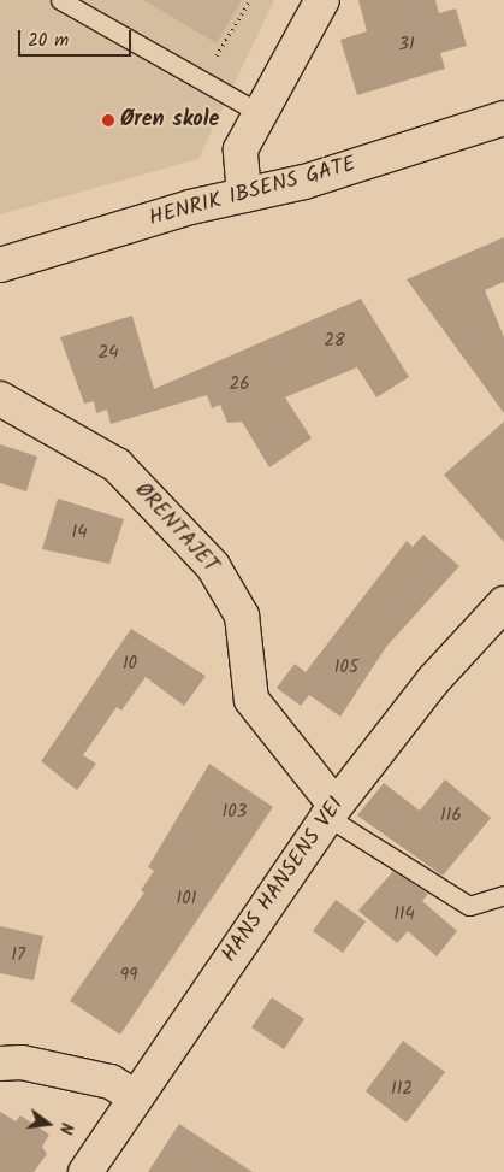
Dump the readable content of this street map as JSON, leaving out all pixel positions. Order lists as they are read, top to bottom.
{
  "streets": {
    "street": ["HENRIK IBSENS GATE", "ØRENTAJET", "HANS HANSENS VEI"]
  },
  "crossings": [
    ["ØRENTAJET", "HANS HANSENS VEI"]
  ],
  "places": ["Øren skole"],
  "house_numbers": [
    "31",
    "28",
    "24",
    "26",
    "14",
    "10",
    "105",
    "103",
    "116",
    "101",
    "114",
    "17",
    "99",
    "112"
  ],
  "scale_bar": "20 m",
  "north": "right"
}
